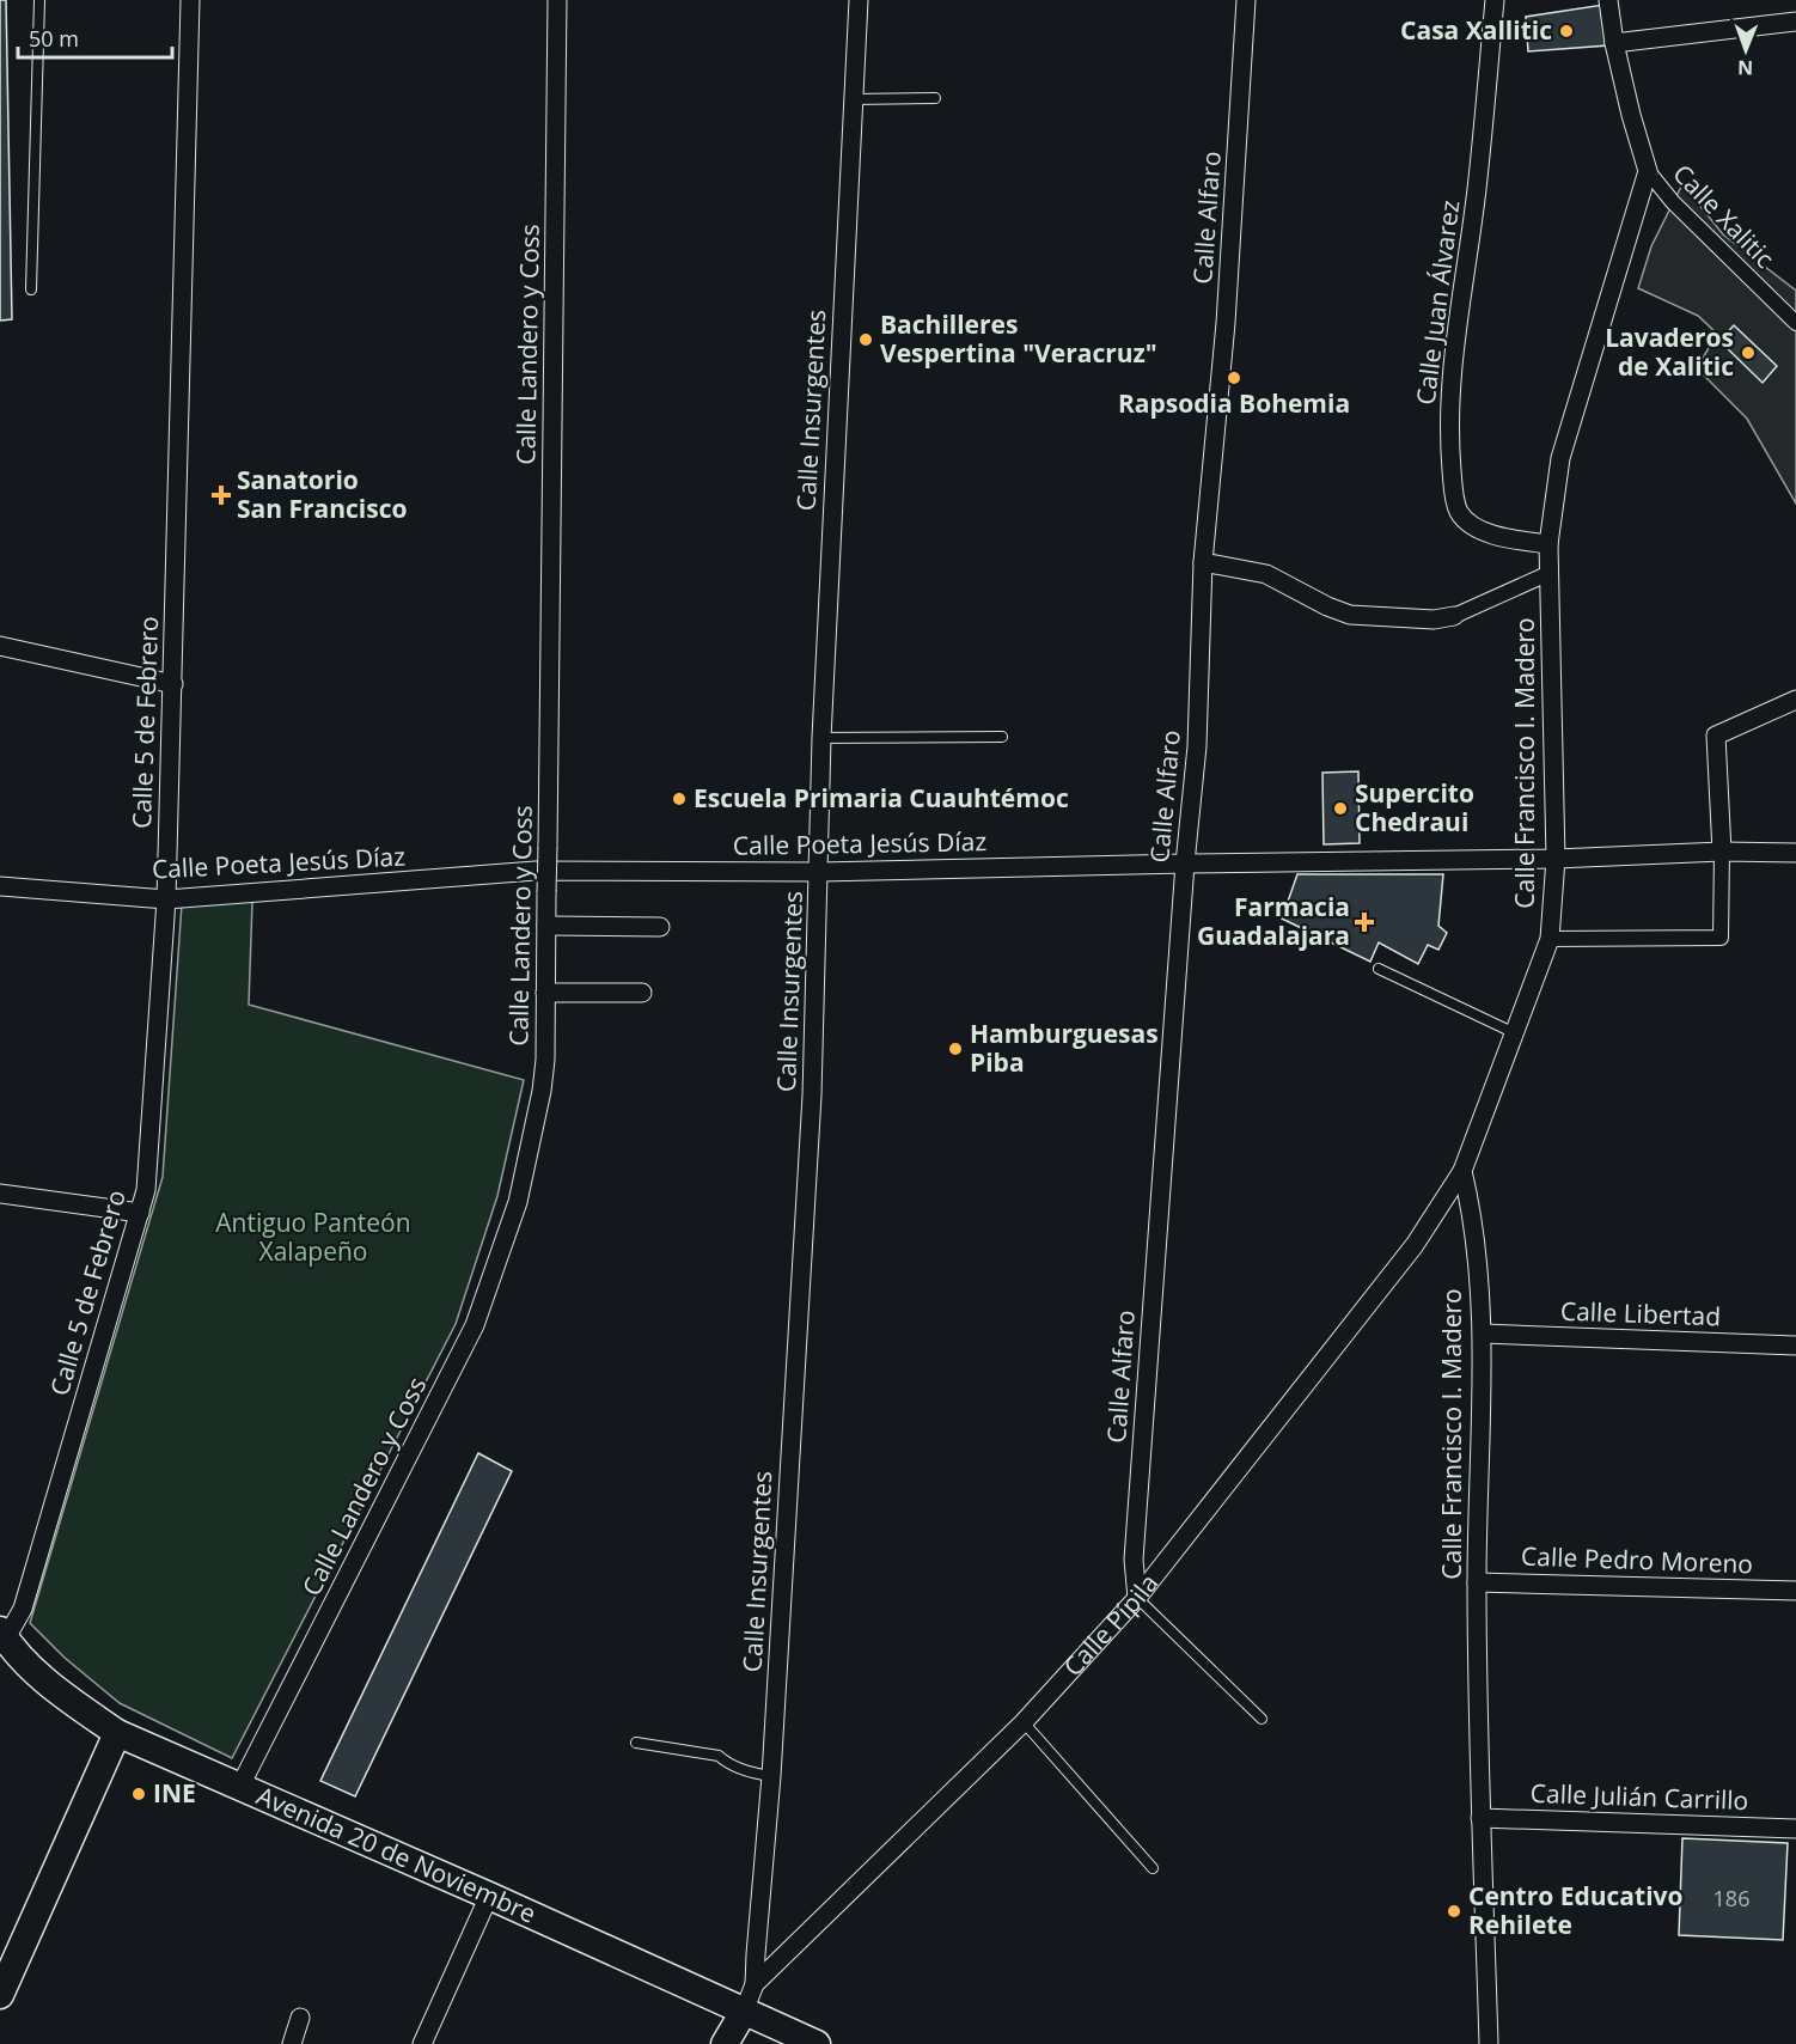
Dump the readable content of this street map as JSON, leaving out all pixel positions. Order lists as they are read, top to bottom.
{
  "streets": {
    "main road": ["Calle Pípila", "Avenida 20 de Noviembre"],
    "street": [
      "Calle Xalitic",
      "Calle Alfaro",
      "Calle Juan Álvarez",
      "Calle Landero y Coss",
      "Calle Insurgentes",
      "Calle 5 de Febrero",
      "Calle Francisco I. Madero",
      "Calle Poeta Jesús Díaz",
      "Calle Libertad",
      "Calle Pedro Moreno",
      "Calle Julián Carrillo"
    ]
  },
  "crossings": [
    ["Calle Xalitic", "Calle Francisco I. Madero"],
    ["Calle Alfaro", "Calle Poeta Jesús Díaz"],
    ["Calle Alfaro", "Calle Pípila"],
    ["Calle Juan Álvarez", "Calle Francisco I. Madero"],
    ["Calle Landero y Coss", "Avenida 20 de Noviembre"],
    ["Calle Insurgentes", "Calle Poeta Jesús Díaz"],
    ["Calle Insurgentes", "Calle Pípila"],
    ["Calle 5 de Febrero", "Calle Poeta Jesús Díaz"],
    ["Calle 5 de Febrero", "Avenida 20 de Noviembre"],
    ["Calle Francisco I. Madero", "Calle Poeta Jesús Díaz"],
    ["Calle Francisco I. Madero", "Calle Libertad"],
    ["Calle Francisco I. Madero", "Calle Pedro Moreno"],
    ["Calle Francisco I. Madero", "Calle Pípila"],
    ["Calle Francisco I. Madero", "Calle Julián Carrillo"],
    ["Calle Pípila", "Avenida 20 de Noviembre"]
  ],
  "parks": ["Antiguo Panteón Xalapeño"],
  "places": {
    "other": [
      "Casa Xallitic",
      "Bachilleres Vespertina \"Veracruz\"",
      "Lavaderos de Xalitic",
      "Rapsodia Bohemia",
      "Escuela Primaria Cuauhtémoc",
      "Supercito Chedraui",
      "Hamburguesas Piba",
      "INE",
      "Centro Educativo Rehilete"
    ],
    "health": ["Sanatorio San Francisco", "Farmacia Guadalajara"]
  },
  "house_numbers": ["186"],
  "scale_bar": "50 m",
  "north": "bottom"
}
